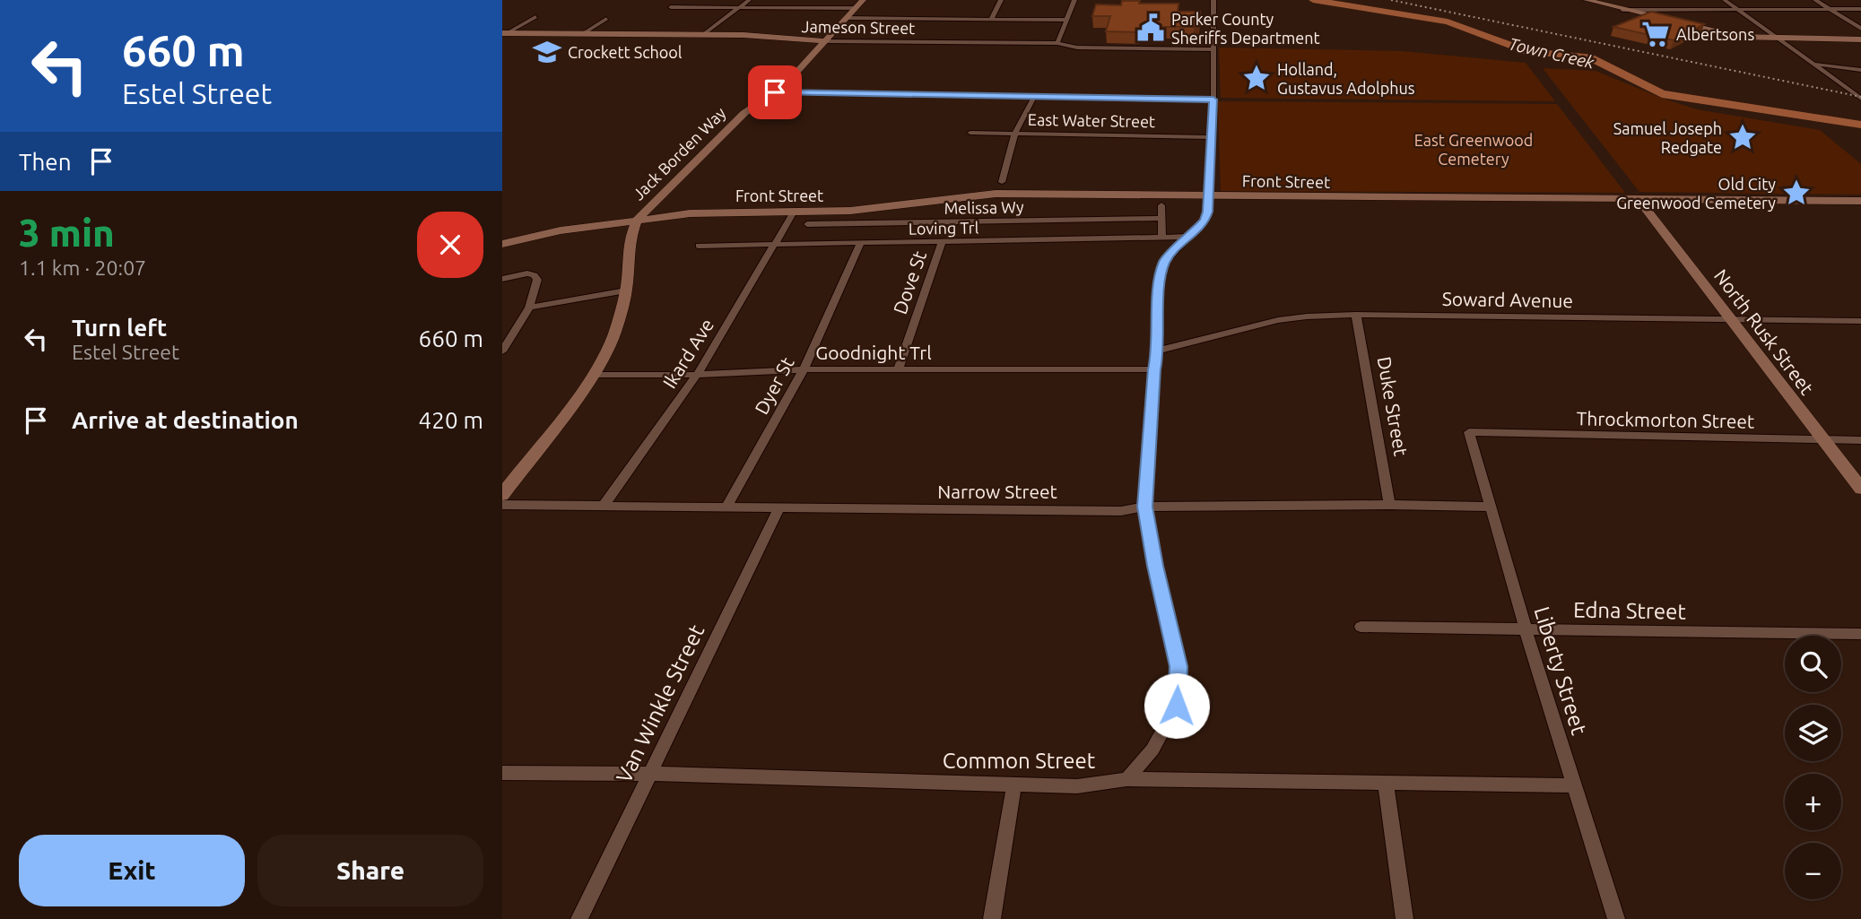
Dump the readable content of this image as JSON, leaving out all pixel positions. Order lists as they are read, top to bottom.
{
  "streets": {
    "street": [
      "Jameson Street",
      "East Water Street",
      "Jack Borden Way",
      "Front Street",
      "Melissa Wy",
      "Loving Trl",
      "Dove St",
      "Soward Avenue",
      "North Rusk Street",
      "Goodnight Trl",
      "Ikard Ave",
      "Dyer St",
      "Duke Street",
      "Throckmorton Street",
      "Narrow Street",
      "Edna Street",
      "Liberty Street",
      "Van Winkle Street",
      "Common Street"
    ]
  },
  "crossings": [
    ["Jameson Street", "Jack Borden Way"],
    ["Jack Borden Way", "Front Street"],
    ["Jack Borden Way", "Goodnight Trl"],
    ["Front Street", "North Rusk Street"],
    ["Front Street", "Ikard Ave"],
    ["Loving Trl", "Dove St"],
    ["Loving Trl", "Ikard Ave"],
    ["Loving Trl", "Dyer St"],
    ["Dove St", "Goodnight Trl"],
    ["Soward Avenue", "North Rusk Street"],
    ["Soward Avenue", "Duke Street"],
    ["North Rusk Street", "Throckmorton Street"],
    ["Goodnight Trl", "Ikard Ave"],
    ["Goodnight Trl", "Dyer St"],
    ["Ikard Ave", "Narrow Street"],
    ["Dyer St", "Narrow Street"],
    ["Duke Street", "Narrow Street"],
    ["Throckmorton Street", "Liberty Street"],
    ["Narrow Street", "Liberty Street"],
    ["Narrow Street", "Van Winkle Street"],
    ["Edna Street", "Liberty Street"],
    ["Liberty Street", "Common Street"],
    ["Van Winkle Street", "Common Street"]
  ],
  "water": ["Town Creek"],
  "parks": ["East Greenwood Cemetery"],
  "places": {
    "public building": ["Parker County Sheriffs Department"],
    "supermarket": ["Albertsons"],
    "school or university": ["Crockett School"],
    "place": ["Holland, Gustavus Adolphus", "Samuel Joseph Redgate", "Old City Greenwood Cemetery"]
  },
  "page": {
    "turn": ["660 m", "Estel Street"],
    "then": "Then",
    "heading": ["3 min", "1.1 km · 20:07"],
    "list": [
      {
        "name": "Turn left",
        "note": "Estel Street",
        "value": "660 m"
      },
      {
        "name": "Arrive at destination",
        "value": "420 m"
      }
    ],
    "map_buttons": ["+", "−"],
    "buttons": ["Exit", "Share"]
  }
}
